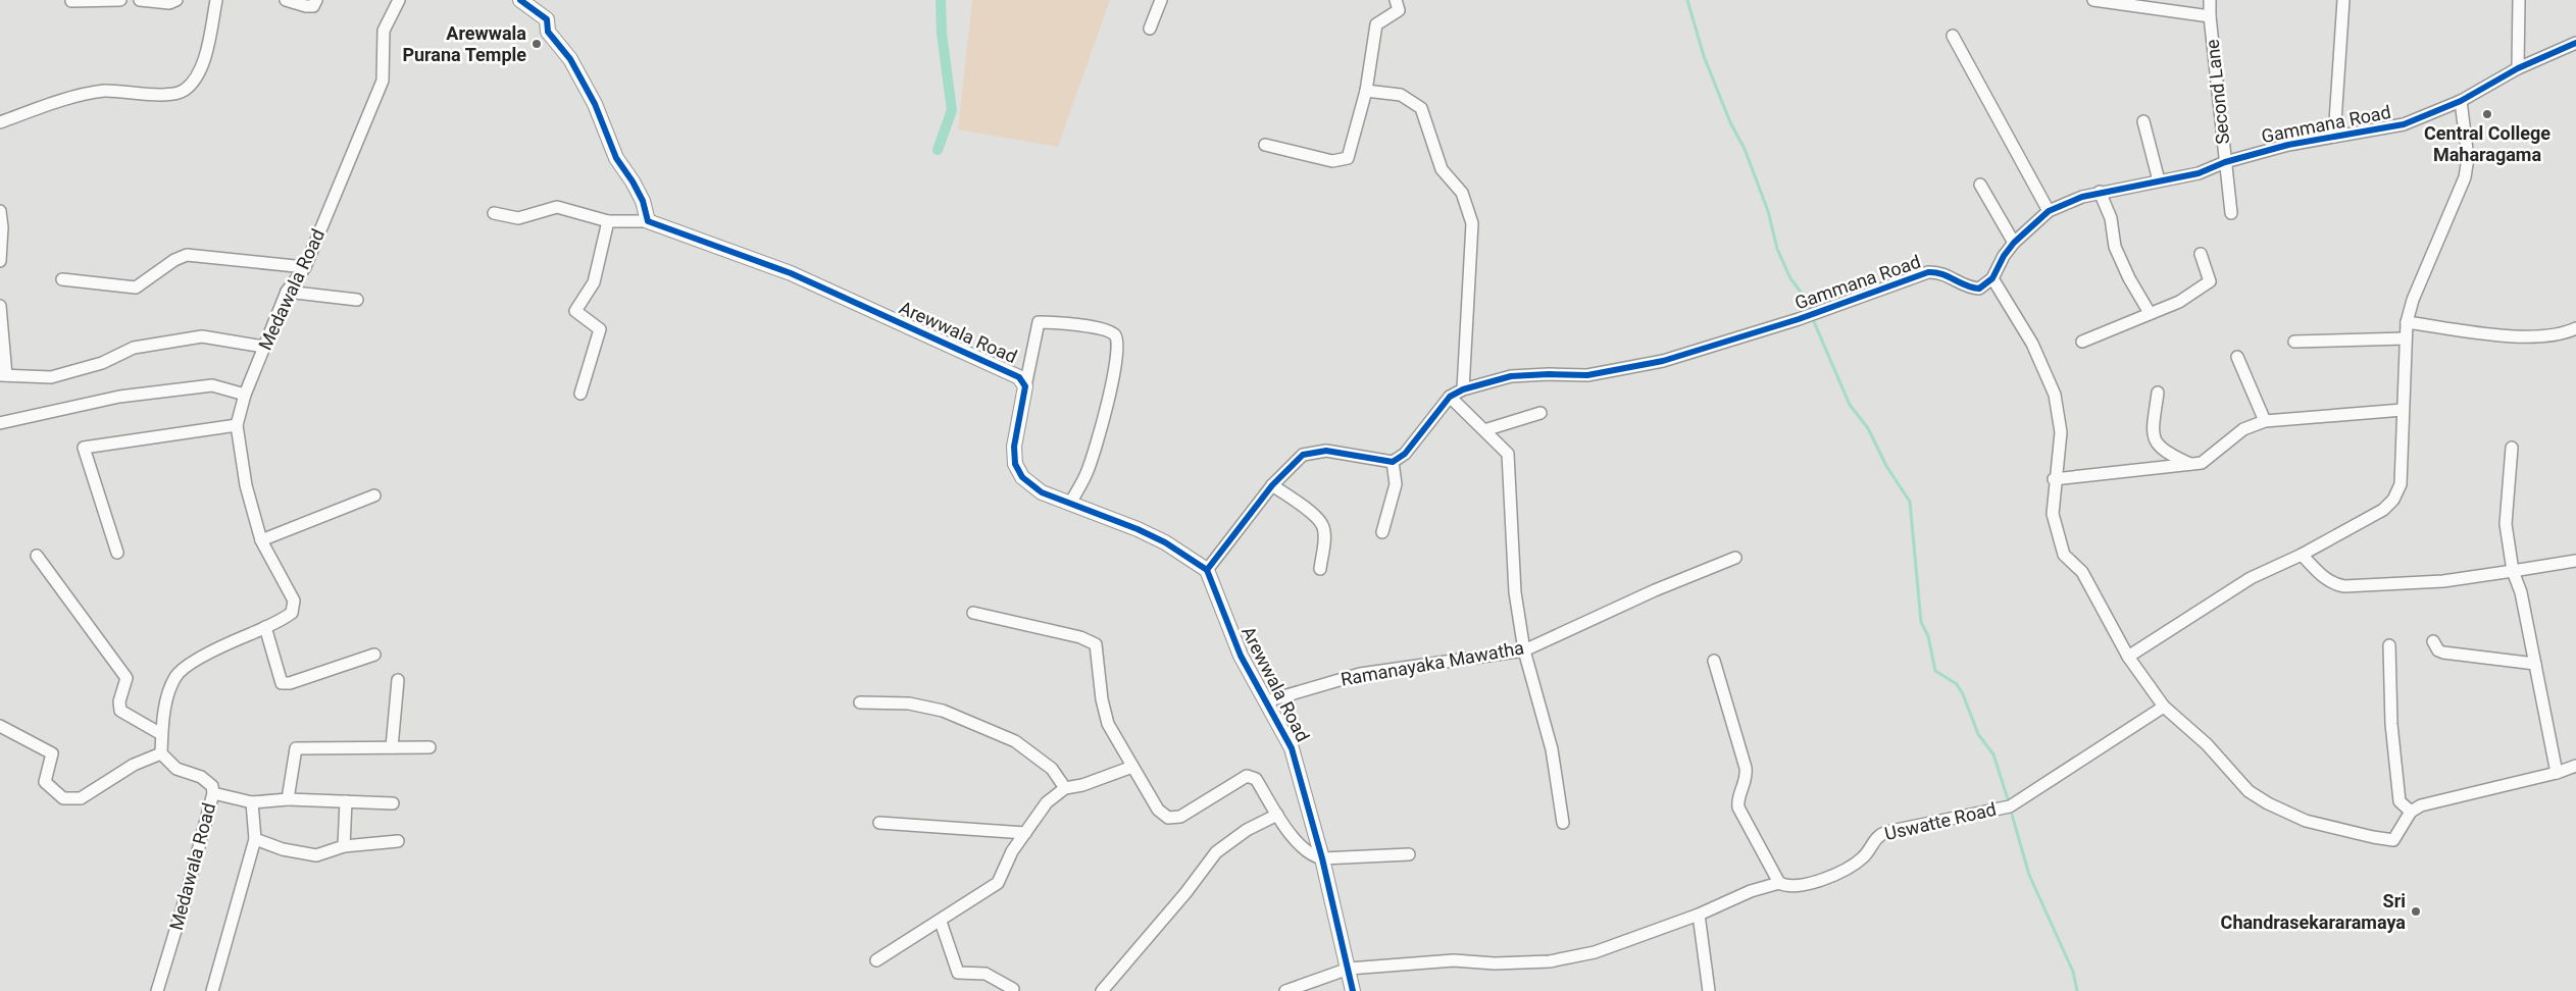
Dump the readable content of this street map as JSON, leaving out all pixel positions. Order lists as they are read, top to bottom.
{
  "streets": {
    "street": [
      "Second Lane",
      "Gammana Road",
      "Medawala Road",
      "Arewwala Road",
      "Ramanayaka Mawatha",
      "Uswatte Road"
    ]
  },
  "crossings": [
    ["Second Lane", "Gammana Road"],
    ["Arewwala Road", "Ramanayaka Mawatha"],
    ["Arewwala Road", "Uswatte Road"]
  ],
  "places": ["Arewwala Purana Temple", "Central College Maharagama", "Sri Chandrasekararamaya"]
}
